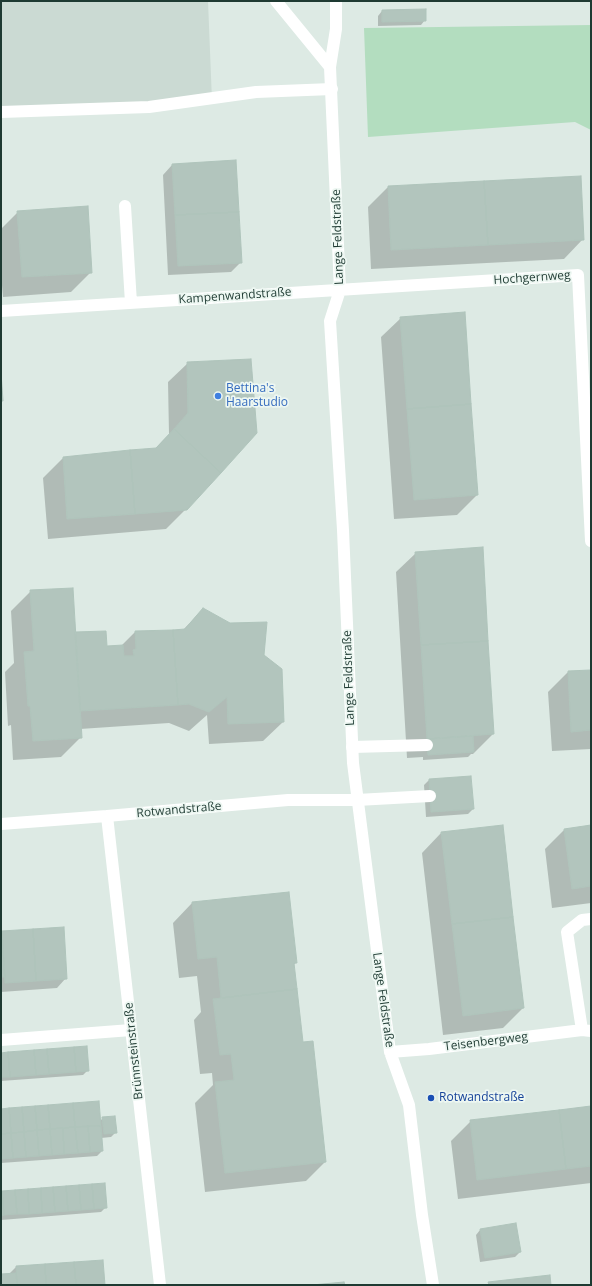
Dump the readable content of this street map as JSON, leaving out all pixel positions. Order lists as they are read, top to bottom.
{
  "streets": {
    "street": [
      "Lange Feldstraße",
      "Hochgernweg",
      "Kampenwandstraße",
      "Rotwandstraße",
      "Teisenbergweg",
      "Brünnsteinstraße"
    ]
  },
  "crossings": [
    ["Lange Feldstraße", "Hochgernweg"],
    ["Lange Feldstraße", "Kampenwandstraße"],
    ["Lange Feldstraße", "Rotwandstraße"],
    ["Lange Feldstraße", "Teisenbergweg"],
    ["Hochgernweg", "Kampenwandstraße"],
    ["Rotwandstraße", "Brünnsteinstraße"]
  ],
  "places": ["Bettina's Haarstudio", "Rotwandstraße"]
}
